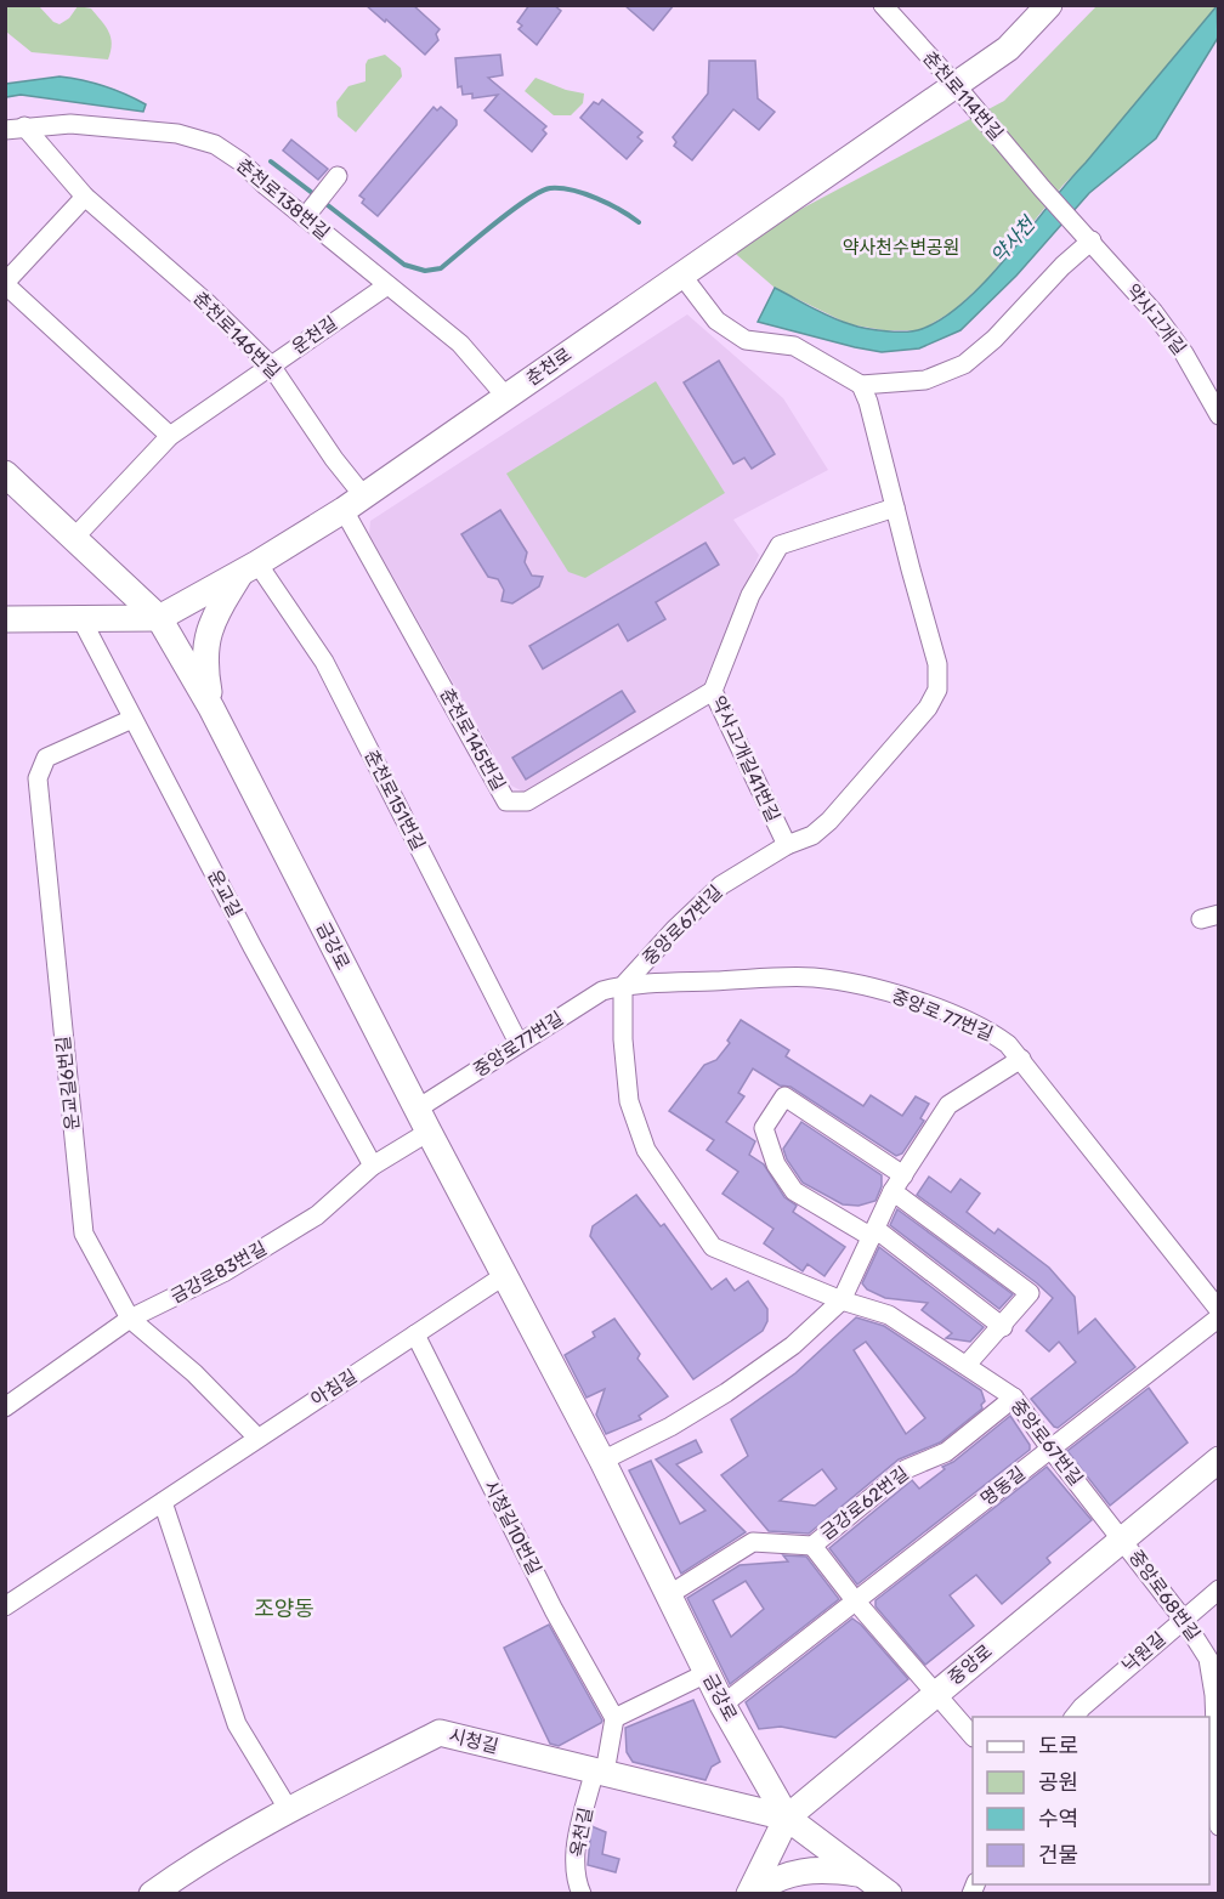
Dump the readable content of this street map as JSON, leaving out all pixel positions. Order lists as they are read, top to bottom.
{
  "streets": {
    "street": [
      "춘천로114번길",
      "춘천로138번길",
      "약사고개길",
      "춘천로146번길",
      "운천길",
      "춘천로",
      "춘천로145번길",
      "약사고개길41번길",
      "춘천로151번길",
      "운교길",
      "중앙로67번길",
      "금강로",
      "중앙로 77번길",
      "중앙로77번길",
      "운교길6번길",
      "금강로83번길",
      "아침길",
      "명동길",
      "금강로62번길",
      "시청길10번길",
      "중앙로68번길",
      "낙원길",
      "중앙로",
      "시청길",
      "옥천길"
    ]
  },
  "crossings": [
    ["춘천로114번길", "약사고개길"],
    ["춘천로114번길", "춘천로"],
    ["춘천로138번길", "춘천로146번길"],
    ["춘천로138번길", "운천길"],
    ["춘천로138번길", "춘천로"],
    ["춘천로146번길", "운천길"],
    ["춘천로146번길", "춘천로"],
    ["춘천로146번길", "춘천로145번길"],
    ["운천길", "금강로"],
    ["춘천로", "춘천로145번길"],
    ["춘천로", "춘천로151번길"],
    ["춘천로", "운교길"],
    ["춘천로", "금강로"],
    ["춘천로145번길", "약사고개길41번길"],
    ["약사고개길41번길", "중앙로67번길"],
    ["춘천로151번길", "중앙로77번길"],
    ["운교길", "운교길6번길"],
    ["운교길", "금강로83번길"],
    ["중앙로67번길", "중앙로 77번길"],
    ["중앙로67번길", "중앙로77번길"],
    ["중앙로67번길", "명동길"],
    ["중앙로67번길", "금강로62번길"],
    ["중앙로67번길", "중앙로68번길"],
    ["중앙로67번길", "중앙로"],
    ["금강로", "중앙로77번길"],
    ["금강로", "금강로83번길"],
    ["금강로", "아침길"],
    ["금강로", "명동길"],
    ["금강로", "금강로62번길"],
    ["금강로", "중앙로"],
    ["금강로", "시청길"],
    ["중앙로 77번길", "중앙로77번길"],
    ["중앙로77번길", "금강로83번길"],
    ["운교길6번길", "금강로83번길"],
    ["운교길6번길", "아침길"],
    ["아침길", "시청길10번길"],
    ["중앙로68번길", "낙원길"],
    ["중앙로68번길", "중앙로"],
    ["중앙로", "시청길"],
    ["시청길", "옥천길"]
  ],
  "districts": ["조양동"],
  "water": ["약사천"],
  "parks": ["약사천수변공원"],
  "legend": [
    "도로",
    "공원",
    "수역",
    "건물"
  ]
}
